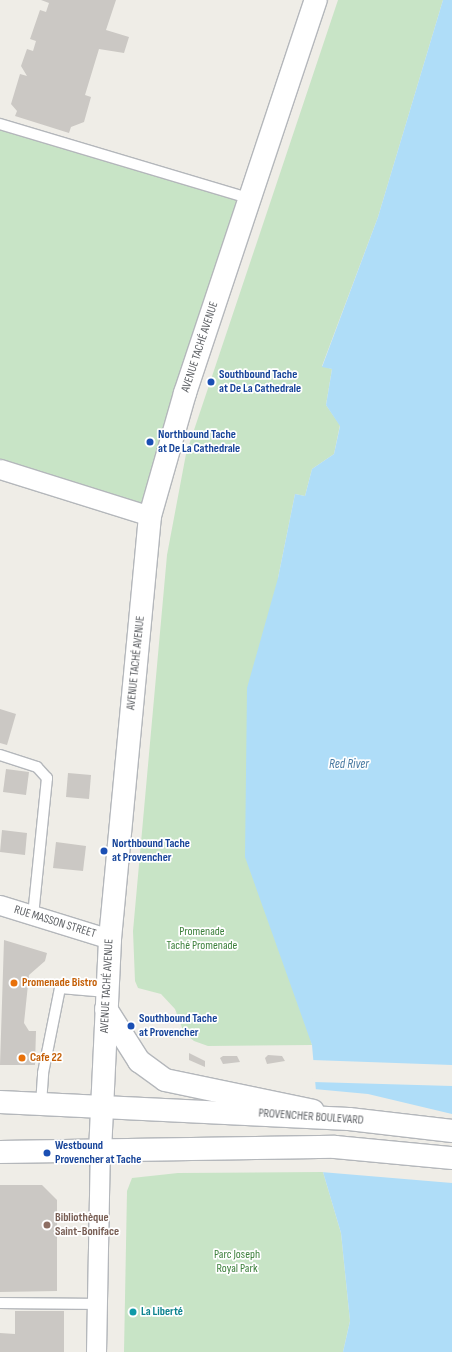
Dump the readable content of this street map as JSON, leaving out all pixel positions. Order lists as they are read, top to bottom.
{
  "streets": {
    "street": ["AVENUE TACHÉ AVENUE", "RUE MASSON STREET", "PROVENCHER BOULEVARD"]
  },
  "crossings": [
    ["AVENUE TACHÉ AVENUE", "RUE MASSON STREET"],
    ["AVENUE TACHÉ AVENUE", "PROVENCHER BOULEVARD"]
  ],
  "water": ["Red River"],
  "parks": ["Promenade Taché Promenade", "Parc Joseph Royal Park"],
  "places": [
    "Southbound Tache at De La Cathedrale",
    "Northbound Tache at De La Cathedrale",
    "Northbound Tache at Provencher",
    "Promenade Bistro",
    "Southbound Tache at Provencher",
    "Cafe 22",
    "Westbound Provencher at Tache",
    "Bibliothèque Saint-Boniface",
    "La Liberté"
  ]
}
